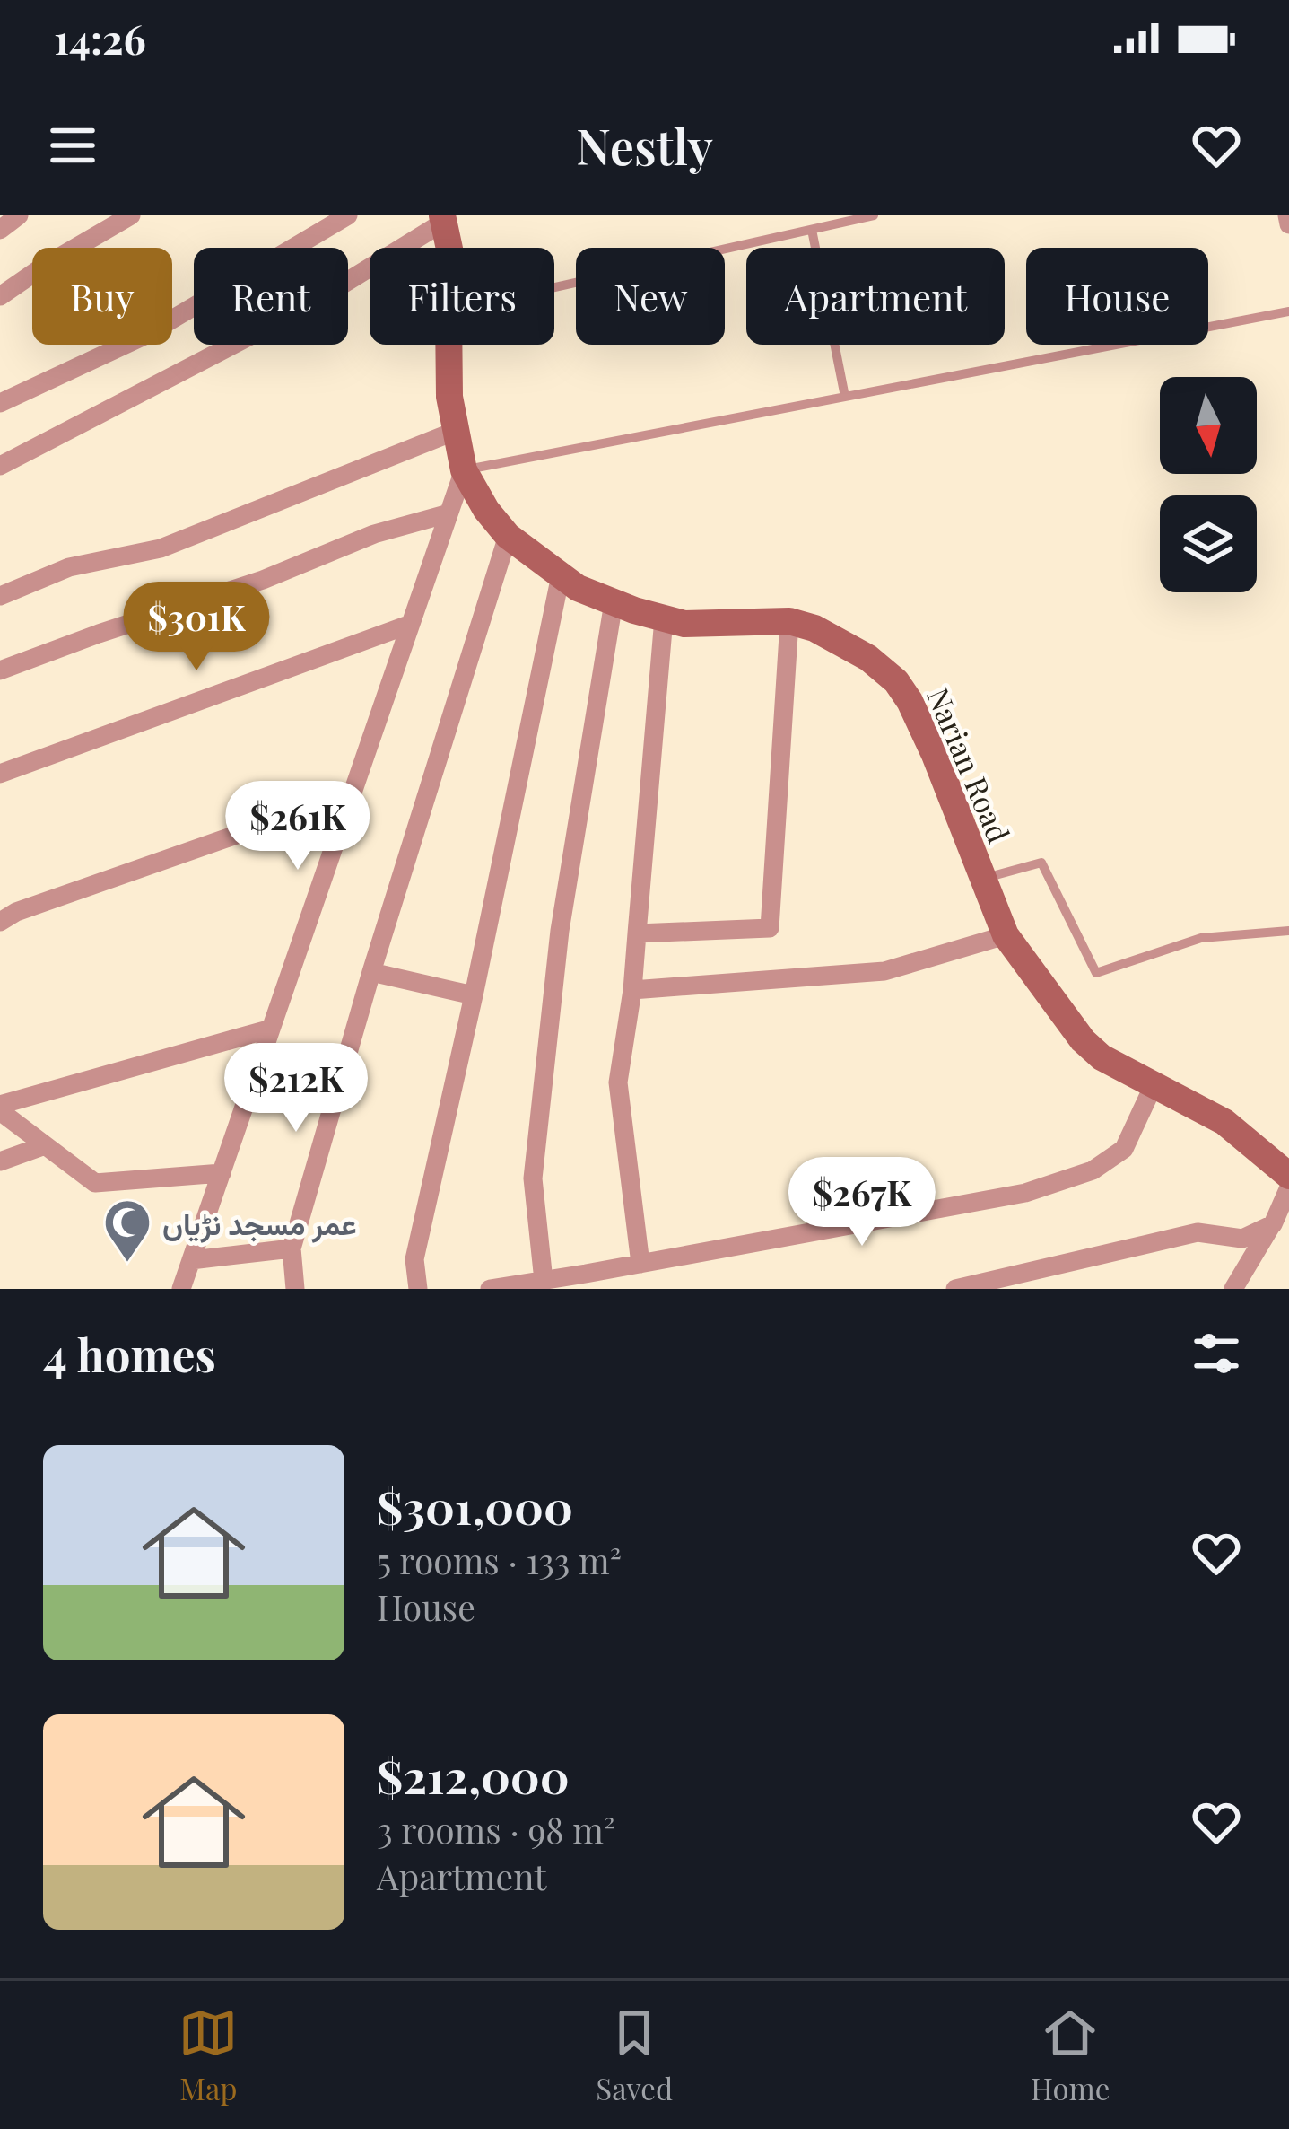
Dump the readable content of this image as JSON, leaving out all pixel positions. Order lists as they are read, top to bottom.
{
  "streets": {
    "main road": ["Narian Road"]
  },
  "places": {
    "mosque": ["عمر مسجد نڑیاں"]
  },
  "north": "bottom",
  "page": {
    "status": "14:26",
    "header": "Nestly",
    "chip": [
      "Buy",
      "Rent",
      "Filters",
      "New",
      "Apartment",
      "House"
    ],
    "price": [
      "$301K",
      "$261K",
      "$212K",
      "$267K"
    ],
    "heading": "4 homes",
    "list": [
      {
        "name": "$301,000",
        "note": "5 rooms · 133 m² · House"
      },
      {
        "name": "$212,000",
        "note": "3 rooms · 98 m² · Apartment"
      }
    ],
    "tabs": ["Map", "Saved", "Home"]
  }
}
